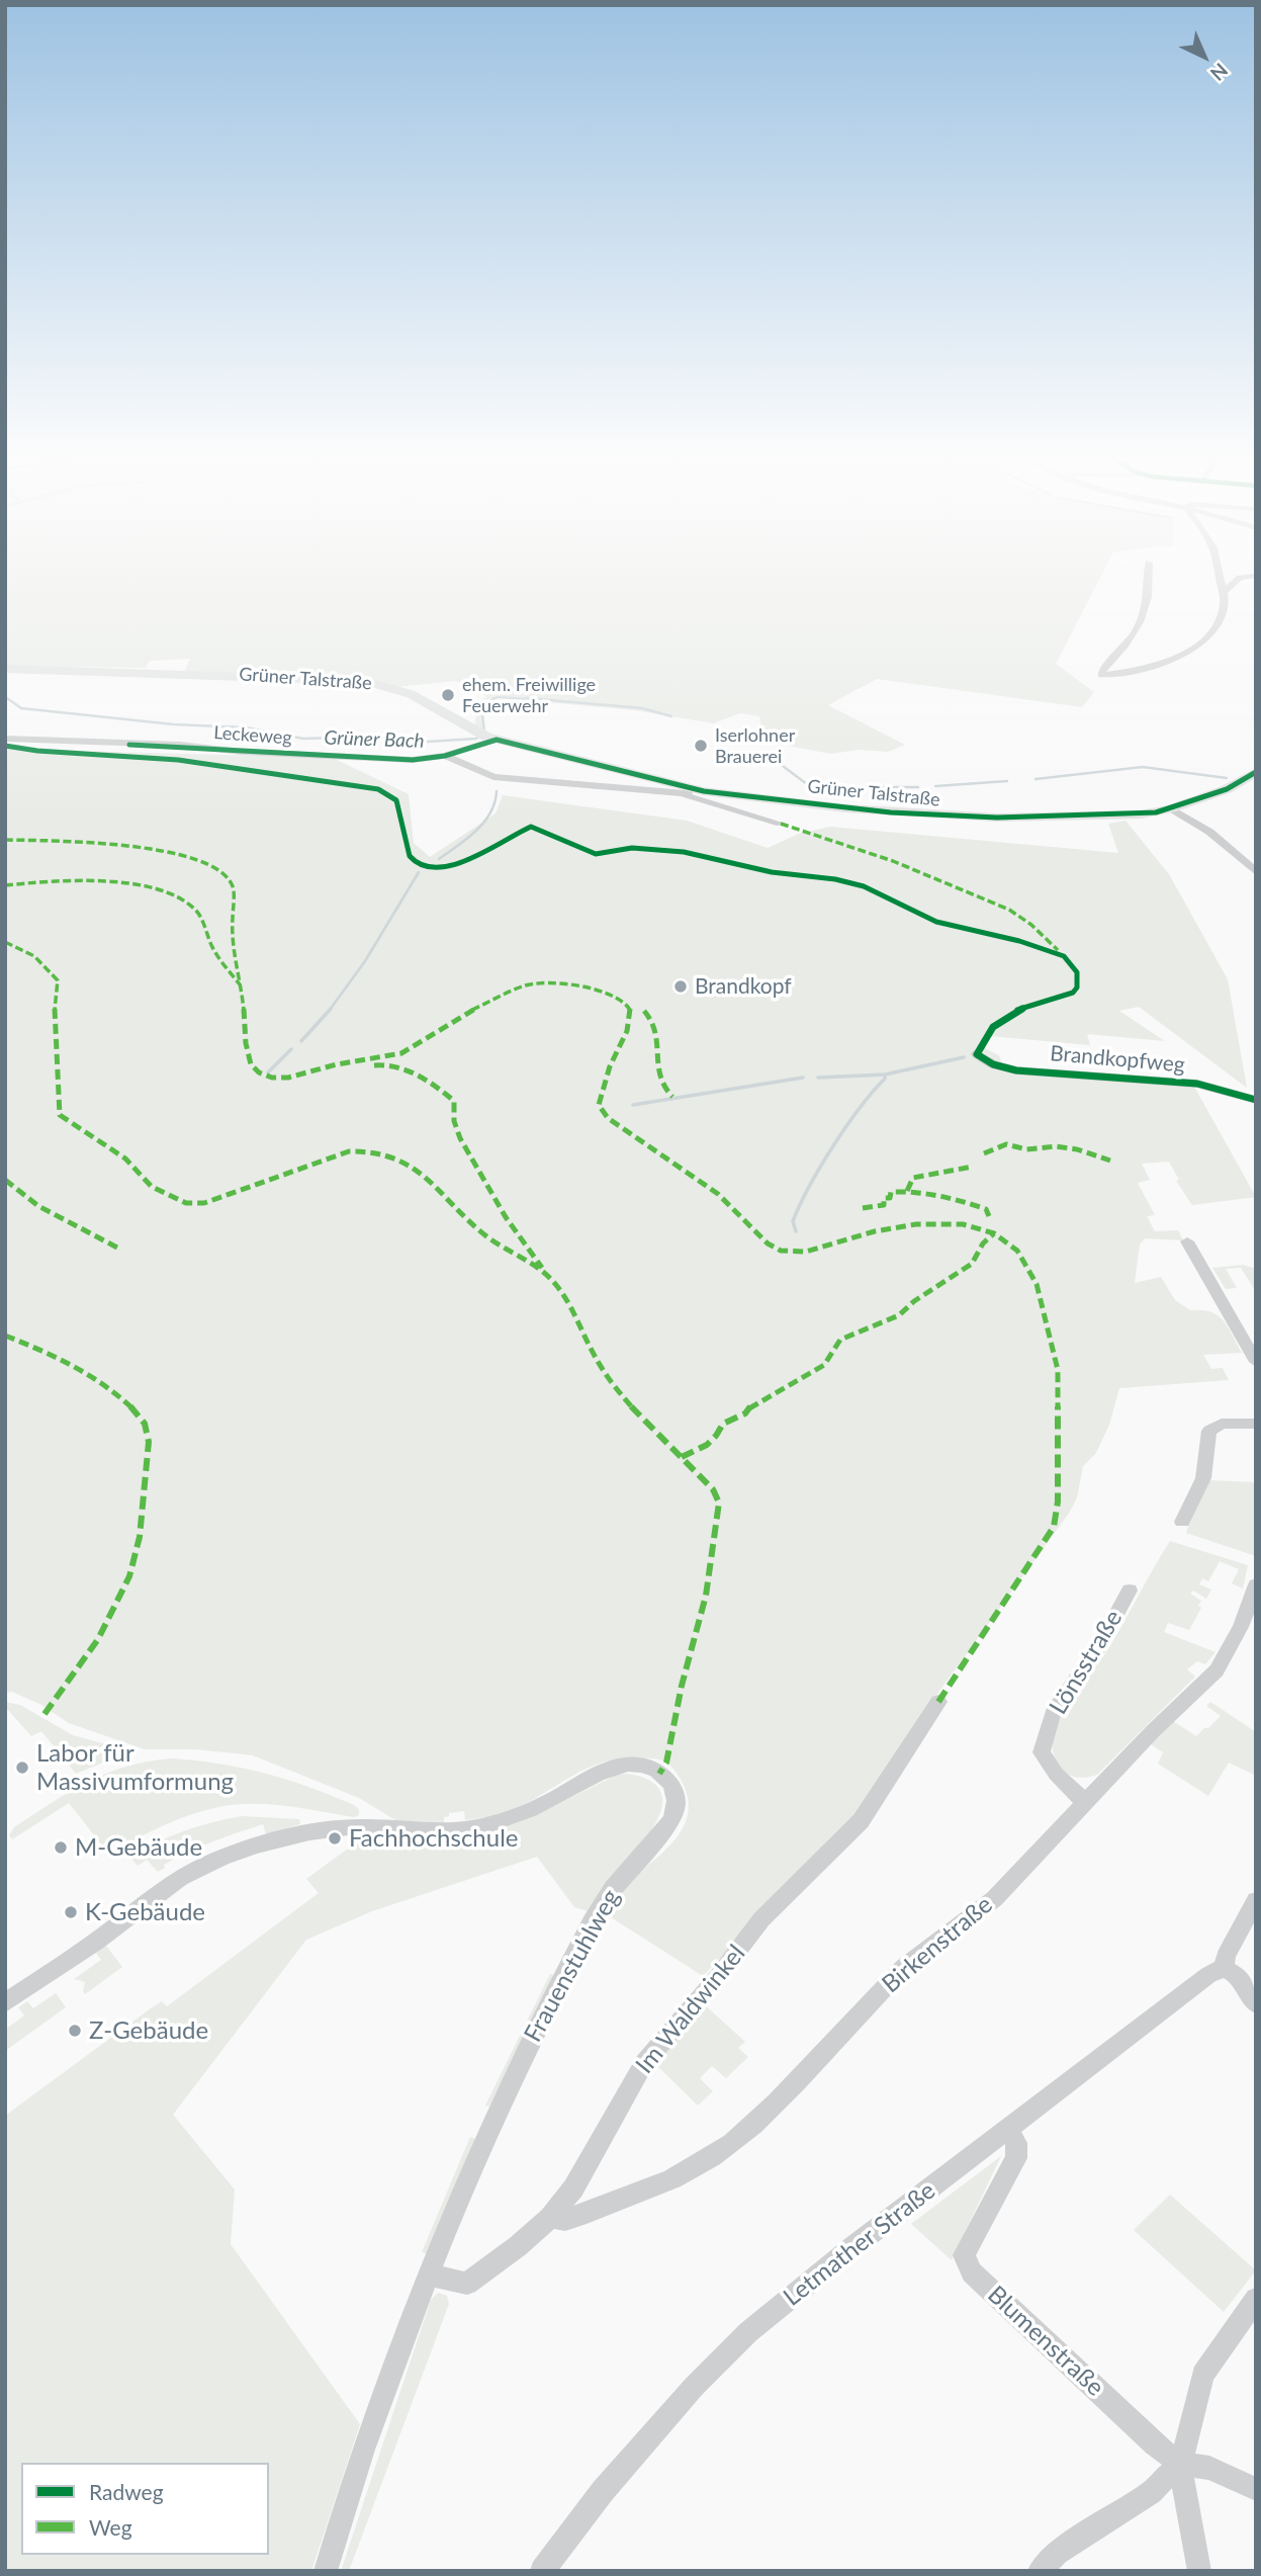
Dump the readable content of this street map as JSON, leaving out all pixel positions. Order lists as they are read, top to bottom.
{
  "streets": {
    "main road": ["Grüner Talstraße"],
    "street": [
      "Leckeweg",
      "Brandkopfweg",
      "Lönsstraße",
      "Birkenstraße",
      "Frauenstuhlweg",
      "Im Waldwinkel",
      "Letmather Straße",
      "Blumenstraße"
    ]
  },
  "crossings": [
    ["Grüner Talstraße", "Leckeweg"],
    ["Lönsstraße", "Birkenstraße"],
    ["Birkenstraße", "Im Waldwinkel"],
    ["Frauenstuhlweg", "Im Waldwinkel"],
    ["Letmather Straße", "Blumenstraße"]
  ],
  "water": ["Grüner Bach"],
  "places": [
    "ehem. Freiwillige Feuerwehr",
    "Iserlohner Brauerei",
    "Brandkopf",
    "Labor für Massivumformung",
    "Fachhochschule",
    "M-Gebäude",
    "K-Gebäude",
    "Z-Gebäude"
  ],
  "legend": ["Radweg", "Weg"],
  "north": "bottom right"
}
